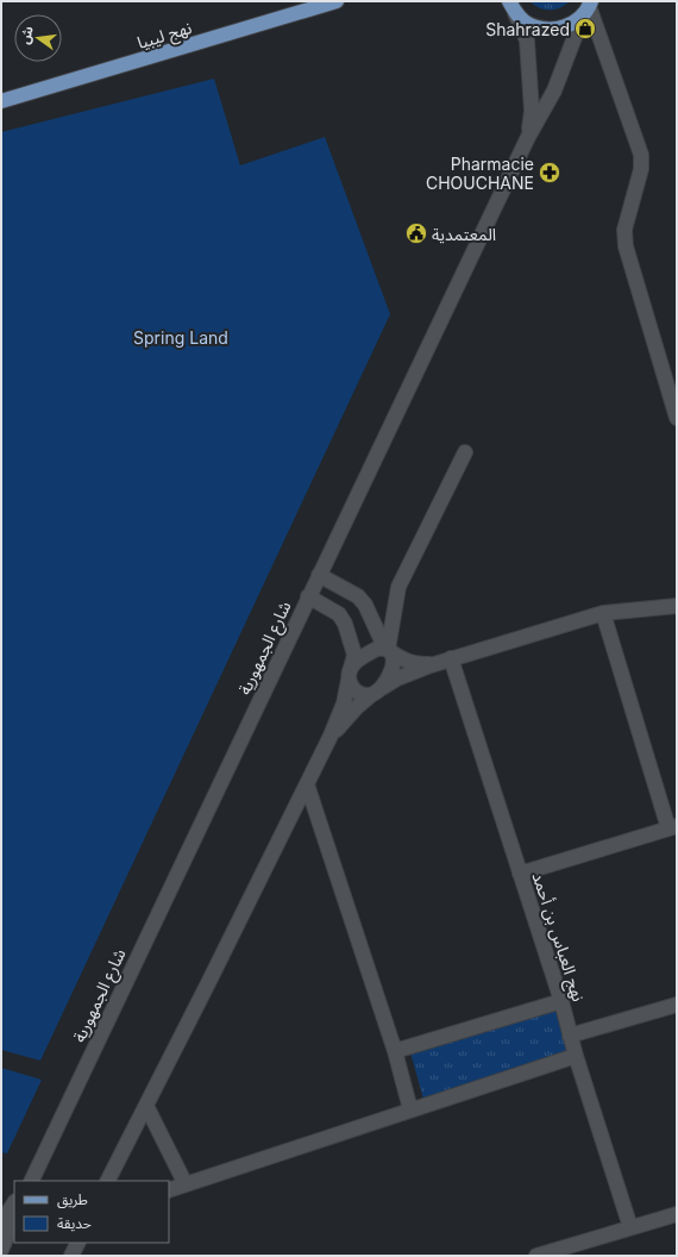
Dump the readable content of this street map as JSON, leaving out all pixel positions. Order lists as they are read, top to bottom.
{
  "streets": {
    "main road": ["نهج ليبيا"],
    "street": ["شارع الجمهورية", "نهج العباس بن أحمد"]
  },
  "parks": ["Spring Land"],
  "places": {
    "shop": ["Shahrazed"],
    "pharmacy": ["Pharmacie CHOUCHANE"],
    "public building": ["المعتمدية"]
  },
  "legend": ["طريق", "حديقة"],
  "north": "left"
}
